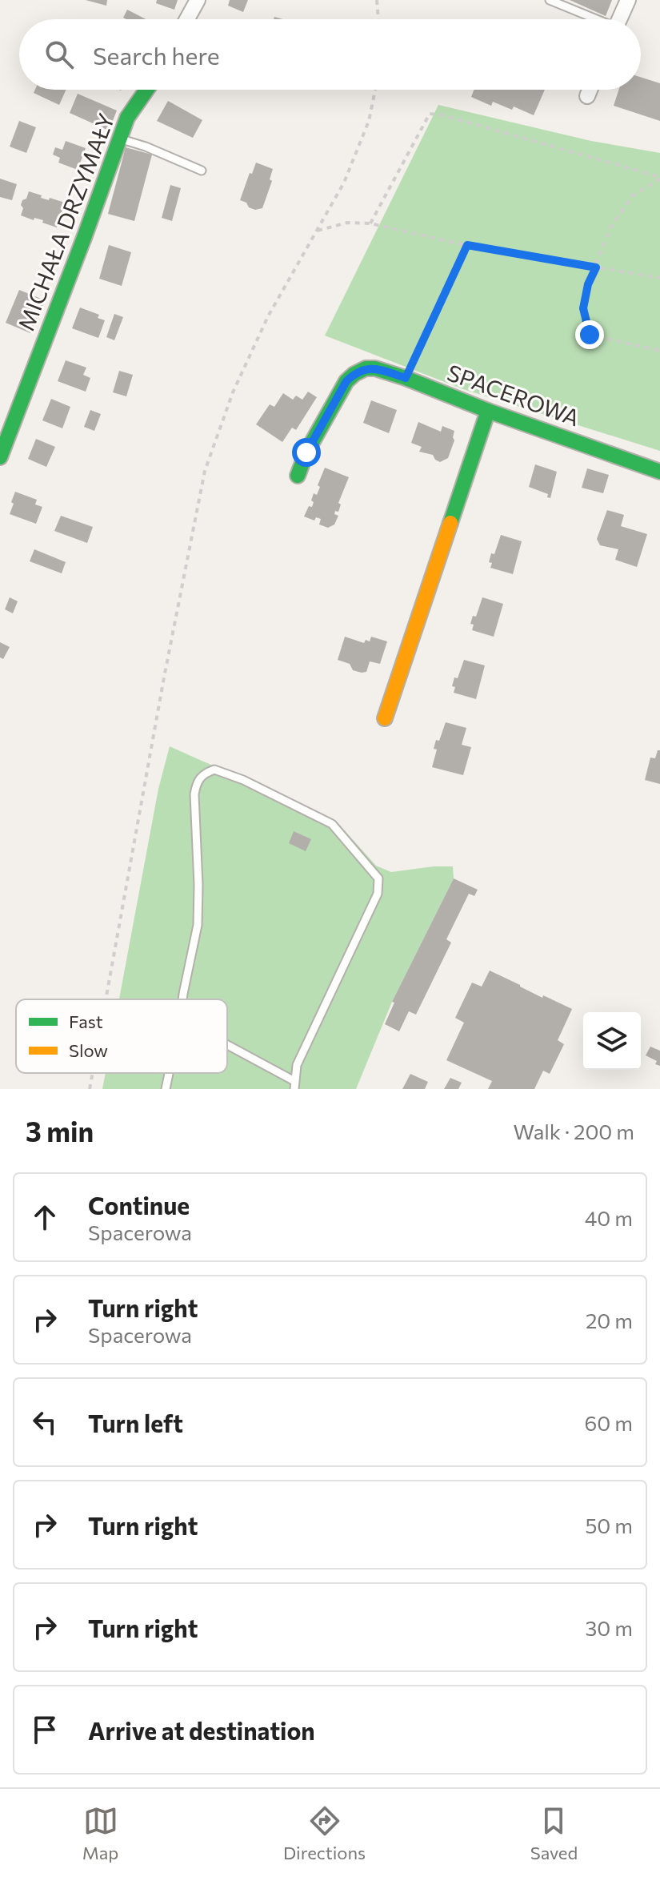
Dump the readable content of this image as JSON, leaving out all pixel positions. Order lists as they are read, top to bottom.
{
  "streets": {
    "street": ["MICHAŁA DRZYMAŁY", "SPACEROWA"]
  },
  "legend": ["Fast", "Slow"],
  "page": {
    "search": "Search here",
    "heading": ["3 min", "Walk · 200 m"],
    "list": [
      ["Continue", "Spacerowa", "40 m"],
      ["Turn right", "Spacerowa", "20 m"],
      ["Turn left", "60 m"],
      ["Turn right", "50 m"],
      ["Turn right", "30 m"],
      "Arrive at destination"
    ],
    "nav": ["Map", "Directions", "Saved"]
  }
}
